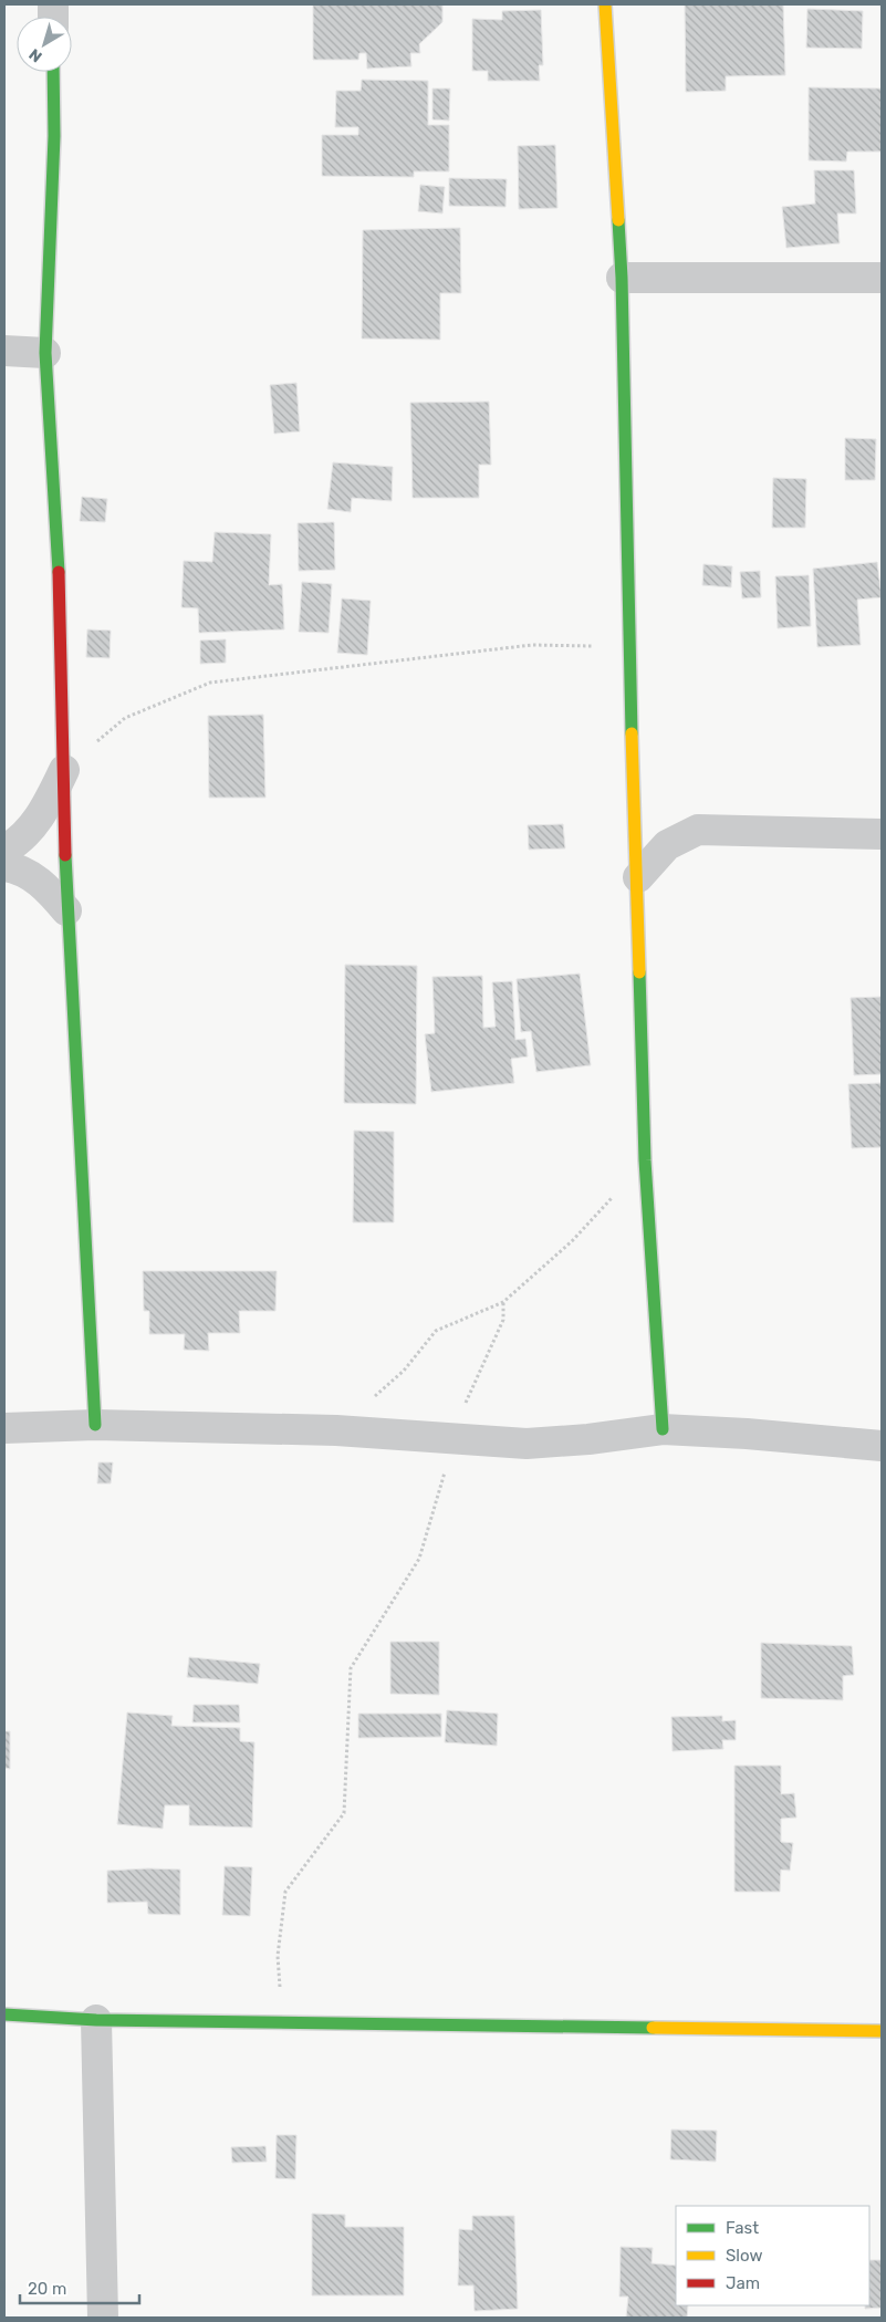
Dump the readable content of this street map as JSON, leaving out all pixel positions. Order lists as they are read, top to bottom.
{
  "legend": ["Fast", "Slow", "Jam"],
  "scale_bar": "20 m",
  "north": "bottom left"
}
